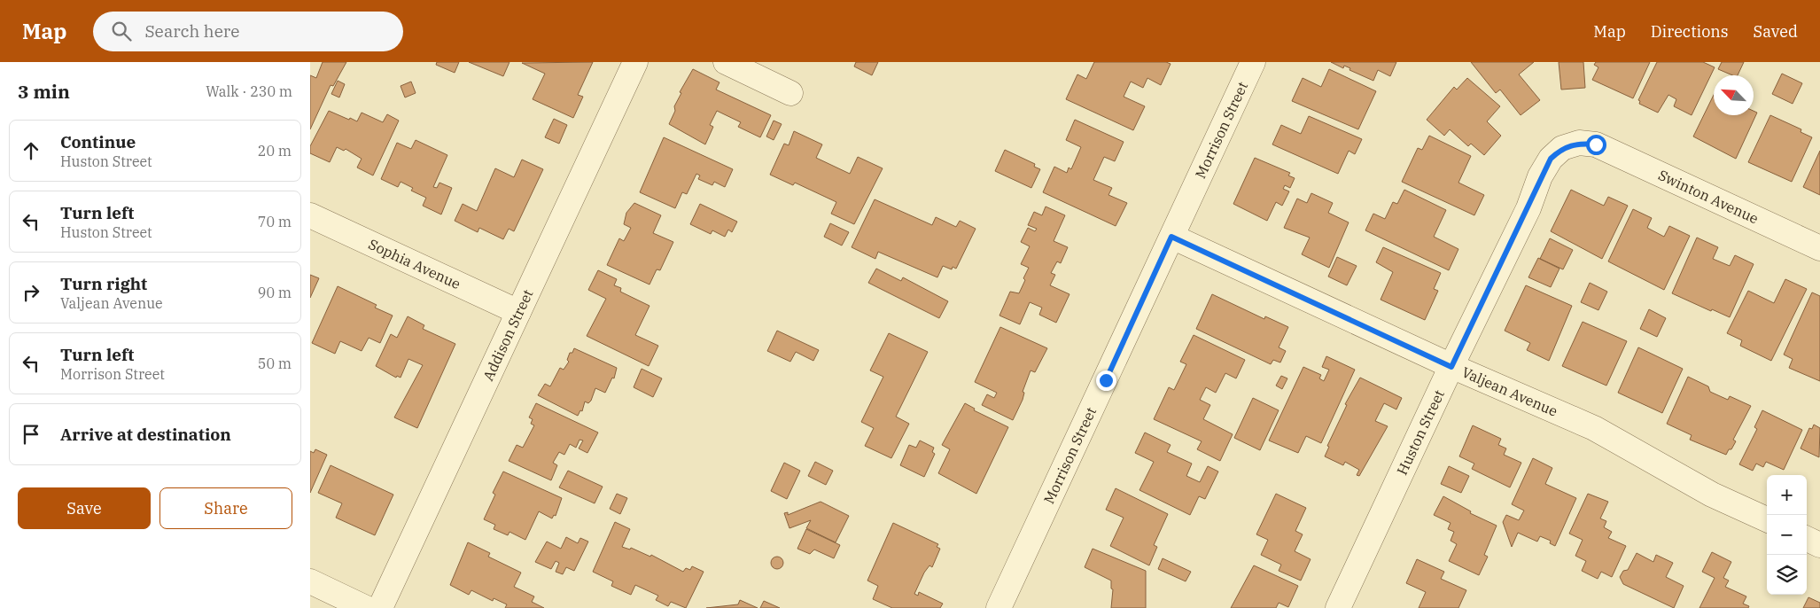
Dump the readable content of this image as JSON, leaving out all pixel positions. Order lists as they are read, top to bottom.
{
  "streets": {
    "street": [
      "Morrison Street",
      "Swinton Avenue",
      "Sophia Avenue",
      "Addison Street",
      "Valjean Avenue",
      "Huston Street"
    ]
  },
  "crossings": [
    ["Morrison Street", "Valjean Avenue"],
    ["Swinton Avenue", "Huston Street"],
    ["Sophia Avenue", "Addison Street"],
    ["Valjean Avenue", "Huston Street"]
  ],
  "north": "top left",
  "page": {
    "header": "Map",
    "search": "Search here",
    "nav": ["Map", "Directions", "Saved"],
    "heading": ["3 min", "Walk · 230 m"],
    "list": [
      ["Continue", "Huston Street", "20 m"],
      ["Turn left", "Huston Street", "70 m"],
      ["Turn right", "Valjean Avenue", "90 m"],
      ["Turn left", "Morrison Street", "50 m"],
      "Arrive at destination"
    ],
    "buttons": ["Save", "Share"],
    "map_buttons": ["+", "−"]
  }
}
